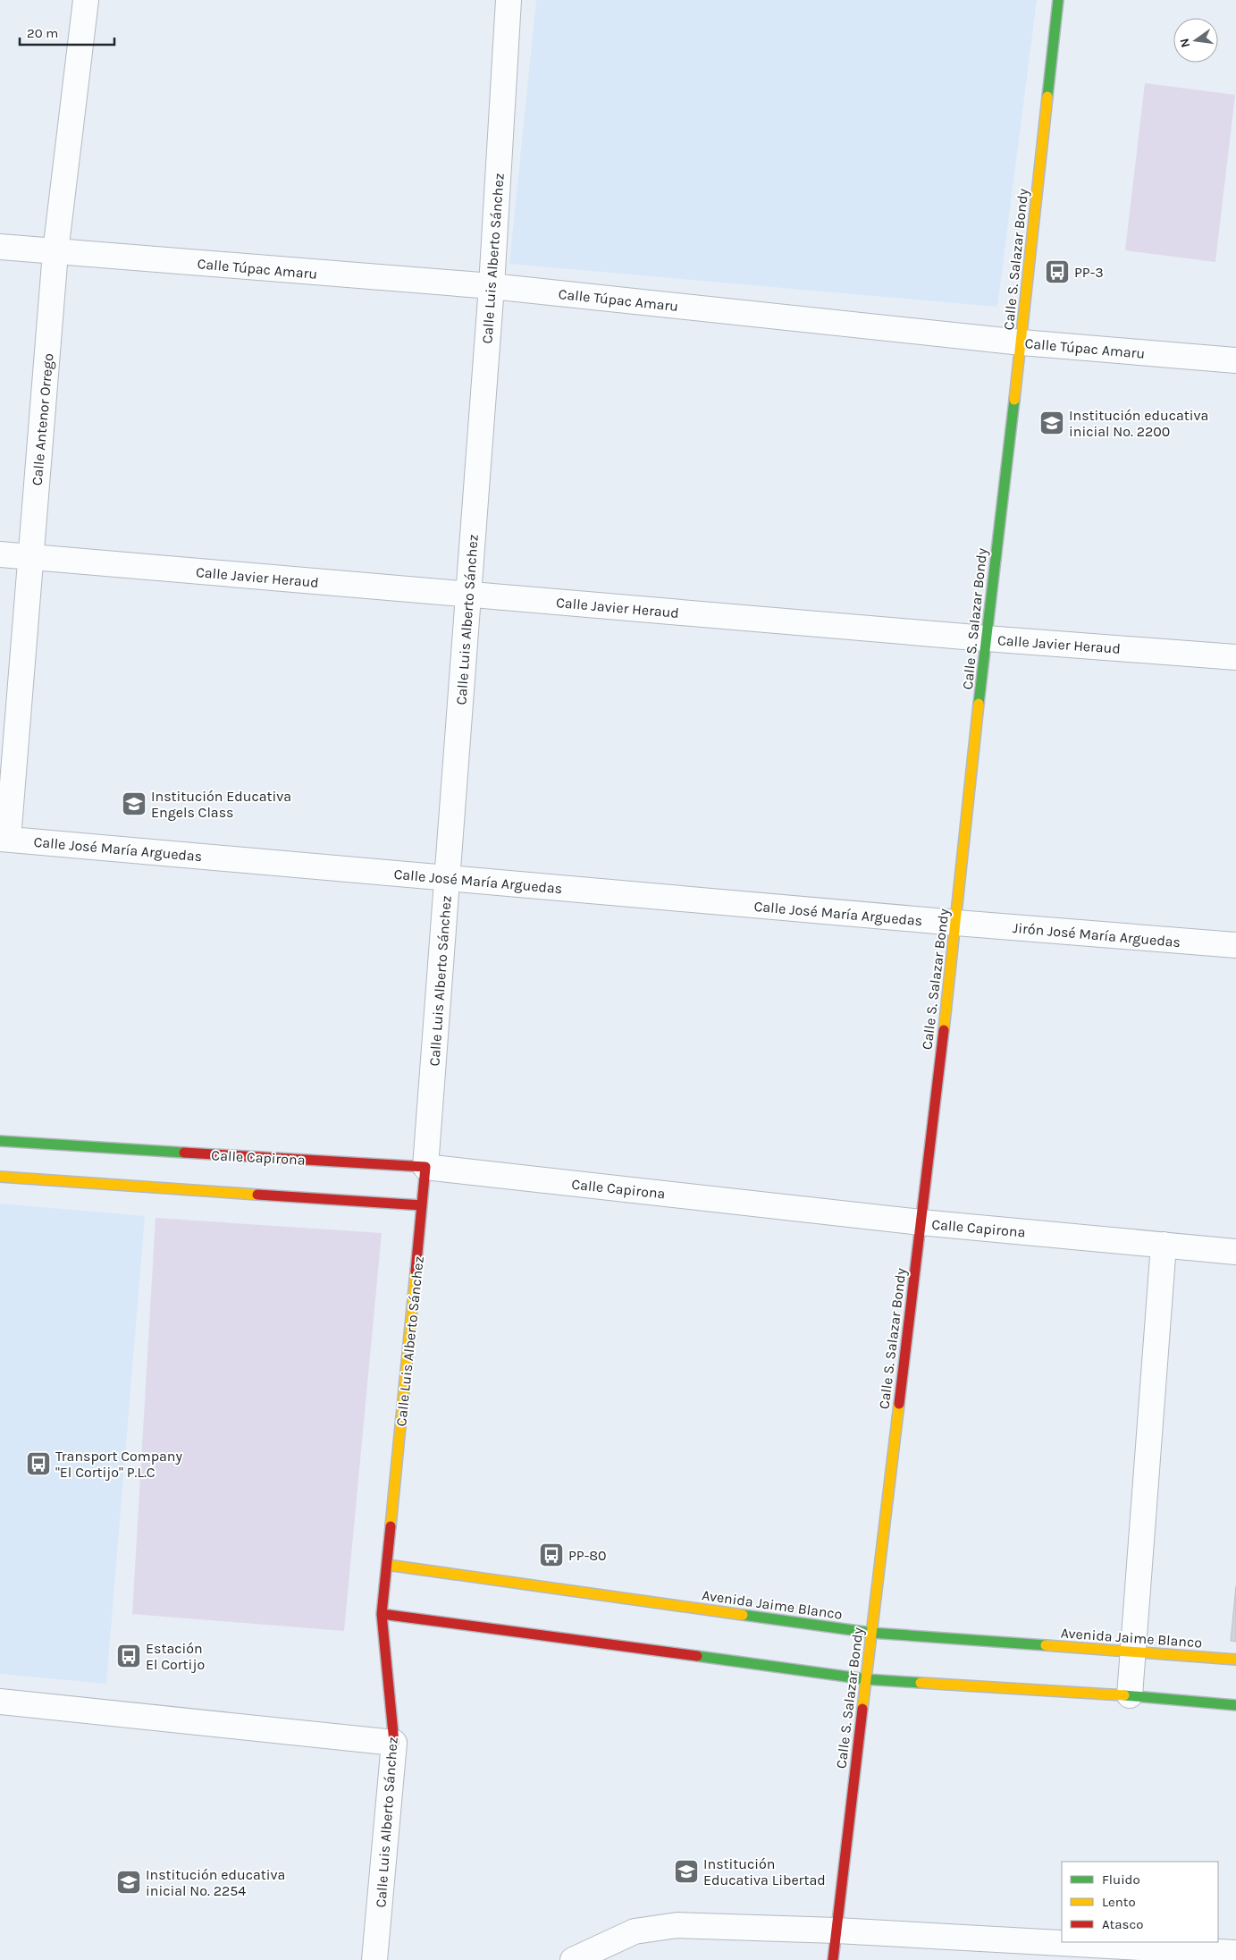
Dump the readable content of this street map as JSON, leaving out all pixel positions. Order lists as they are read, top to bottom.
{
  "streets": {
    "street": [
      "Calle Luis Alberto Sánchez",
      "Calle S. Salazar Bondy",
      "Calle Túpac Amaru",
      "Calle Antenor Orrego",
      "Calle Javier Heraud",
      "Calle José María Arguedas",
      "Jirón José María Arguedas",
      "Calle Capirona",
      "Avenida Jaime Blanco"
    ]
  },
  "crossings": [
    ["Calle Luis Alberto Sánchez", "Calle Túpac Amaru"],
    ["Calle Luis Alberto Sánchez", "Calle Javier Heraud"],
    ["Calle Luis Alberto Sánchez", "Calle José María Arguedas"],
    ["Calle Luis Alberto Sánchez", "Calle Capirona"],
    ["Calle Luis Alberto Sánchez", "Avenida Jaime Blanco"],
    ["Calle S. Salazar Bondy", "Calle Túpac Amaru"],
    ["Calle S. Salazar Bondy", "Calle Javier Heraud"],
    ["Calle S. Salazar Bondy", "Calle José María Arguedas"],
    ["Calle S. Salazar Bondy", "Jirón José María Arguedas"],
    ["Calle S. Salazar Bondy", "Calle Capirona"],
    ["Calle S. Salazar Bondy", "Avenida Jaime Blanco"],
    ["Calle Túpac Amaru", "Calle Antenor Orrego"],
    ["Calle Antenor Orrego", "Calle Javier Heraud"],
    ["Calle Antenor Orrego", "Calle José María Arguedas"],
    ["Calle José María Arguedas", "Jirón José María Arguedas"]
  ],
  "places": {
    "bus stop": [
      "PP-3",
      "Transport Company \"El Cortijo\" P.L.C",
      "PP-80",
      "Estación El Cortijo"
    ],
    "school or university": [
      "Institución educativa inicial No. 2200",
      "Institución Educativa Engels Class",
      "Institución Educativa Libertad",
      "Institución educativa inicial No. 2254"
    ]
  },
  "legend": ["Fluido", "Lento", "Atasco"],
  "scale_bar": "20 m",
  "north": "left"
}
